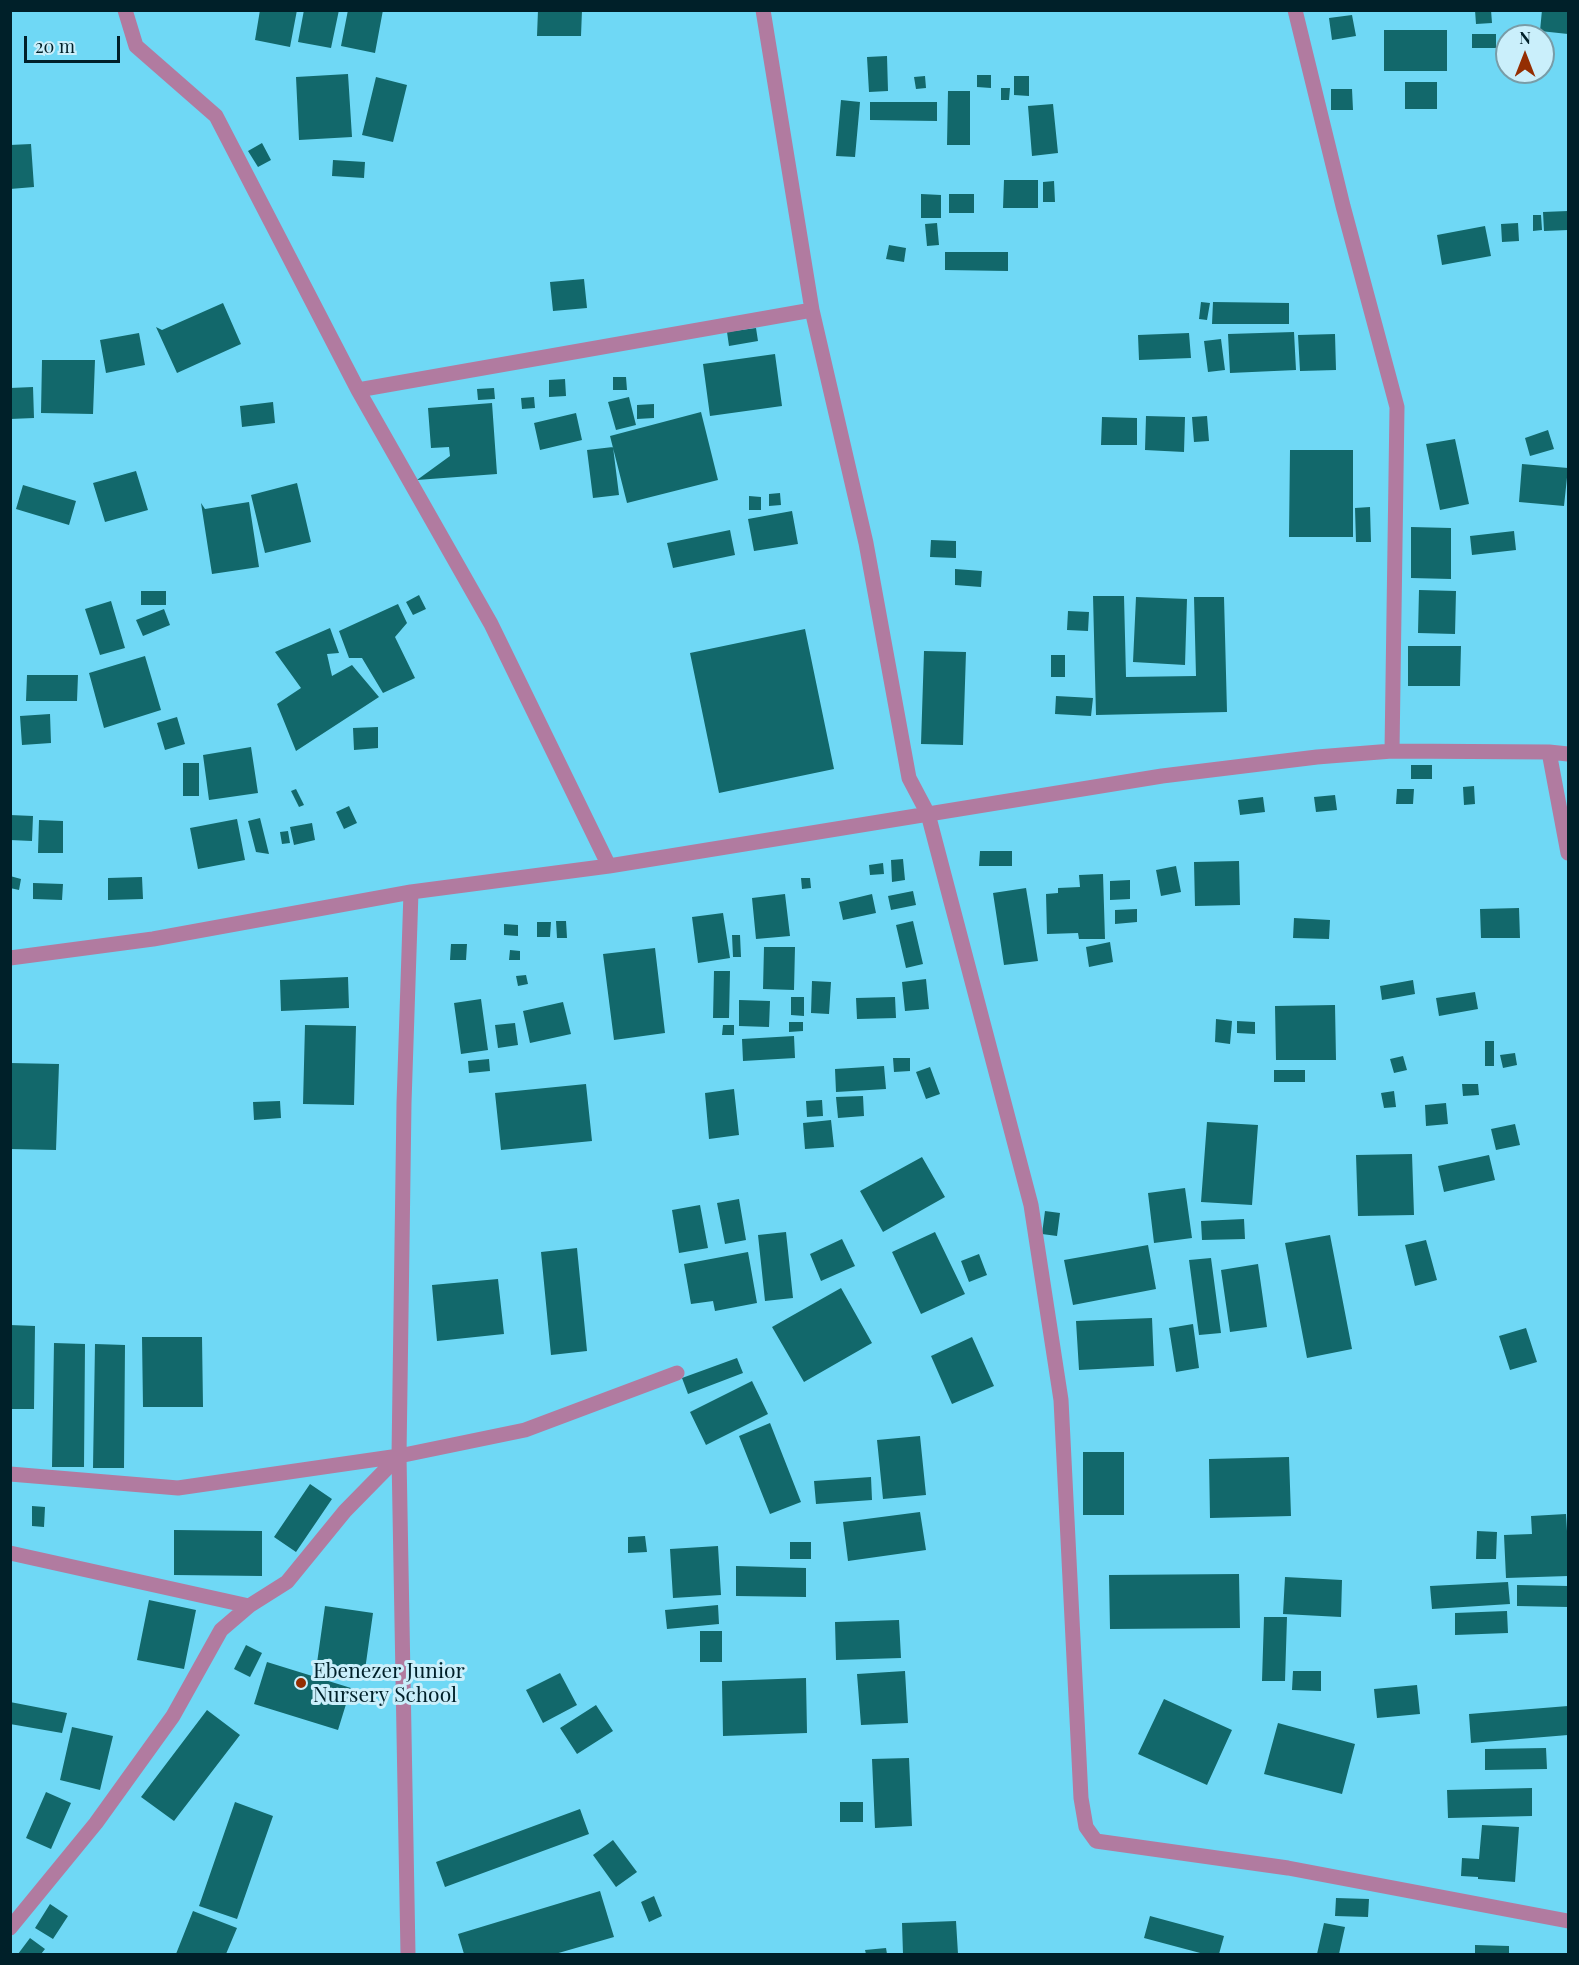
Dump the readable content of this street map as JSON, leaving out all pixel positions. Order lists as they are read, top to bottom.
{
  "places": ["Ebenezer Junior Nursery School"],
  "scale_bar": "20 m",
  "north": "top"
}
